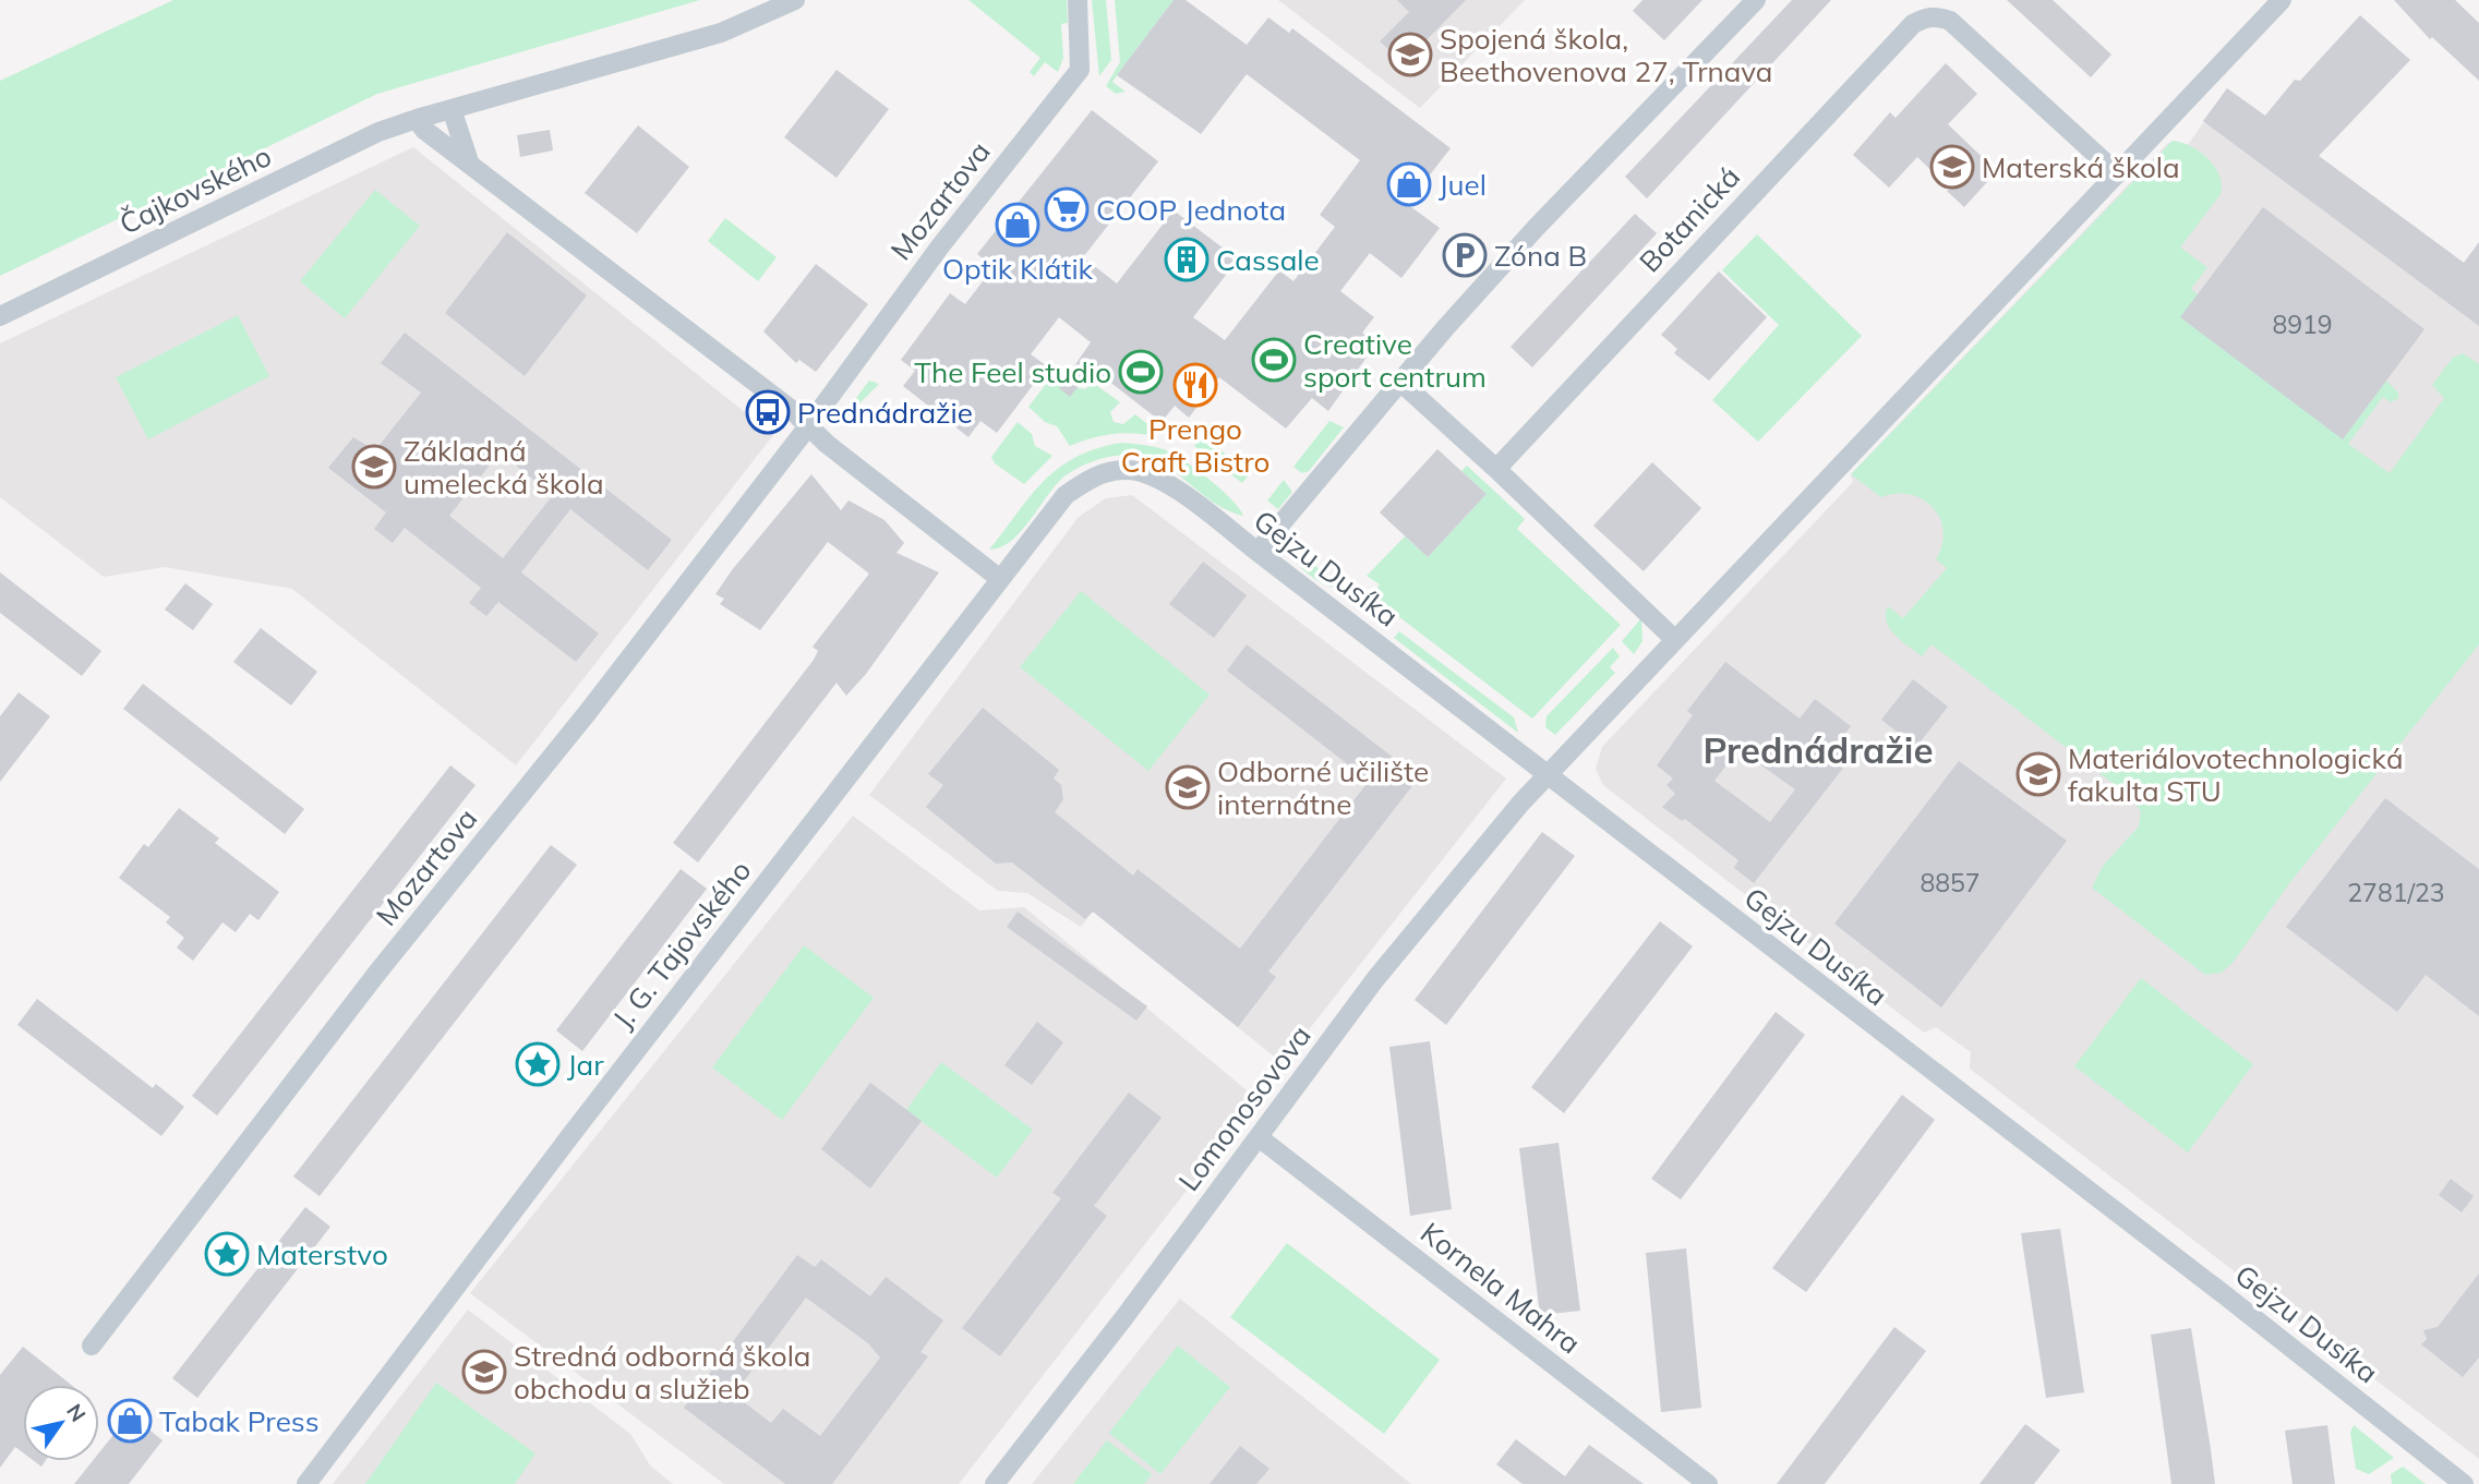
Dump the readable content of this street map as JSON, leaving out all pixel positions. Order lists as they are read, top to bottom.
{
  "streets": {
    "street": [
      "Čajkovského",
      "Mozartova",
      "Botanická",
      "Gejzu Dusíka",
      "J. G. Tajovského",
      "Lomonosovova",
      "Kornela Mahra"
    ]
  },
  "crossings": [
    ["Gejzu Dusíka", "J. G. Tajovského"],
    ["Gejzu Dusíka", "Lomonosovova"],
    ["Lomonosovova", "Kornela Mahra"]
  ],
  "districts": ["Prednádražie"],
  "places": {
    "school or university": [
      "Spojená škola, Beethovenova 27, Trnava",
      "Materská škola",
      "Základná umelecká škola",
      "Materiálovotechnologická fakulta STU",
      "Odborné učilište internátne",
      "Stredná odborná škola obchodu a služieb"
    ],
    "shop": ["Juel", "Optik Klátik", "Tabak Press"],
    "supermarket": ["COOP Jednota"],
    "parking": ["Zóna B"],
    "building": ["Cassale"],
    "sports": ["Creative sport centrum", "The Feel studio"],
    "restaurant": ["Prengo Craft Bistro"],
    "bus stop": ["Prednádražie"],
    "place": ["Jar", "Materstvo"]
  },
  "house_numbers": ["8919", "8857", "2781/23"],
  "north": "top right"
}
